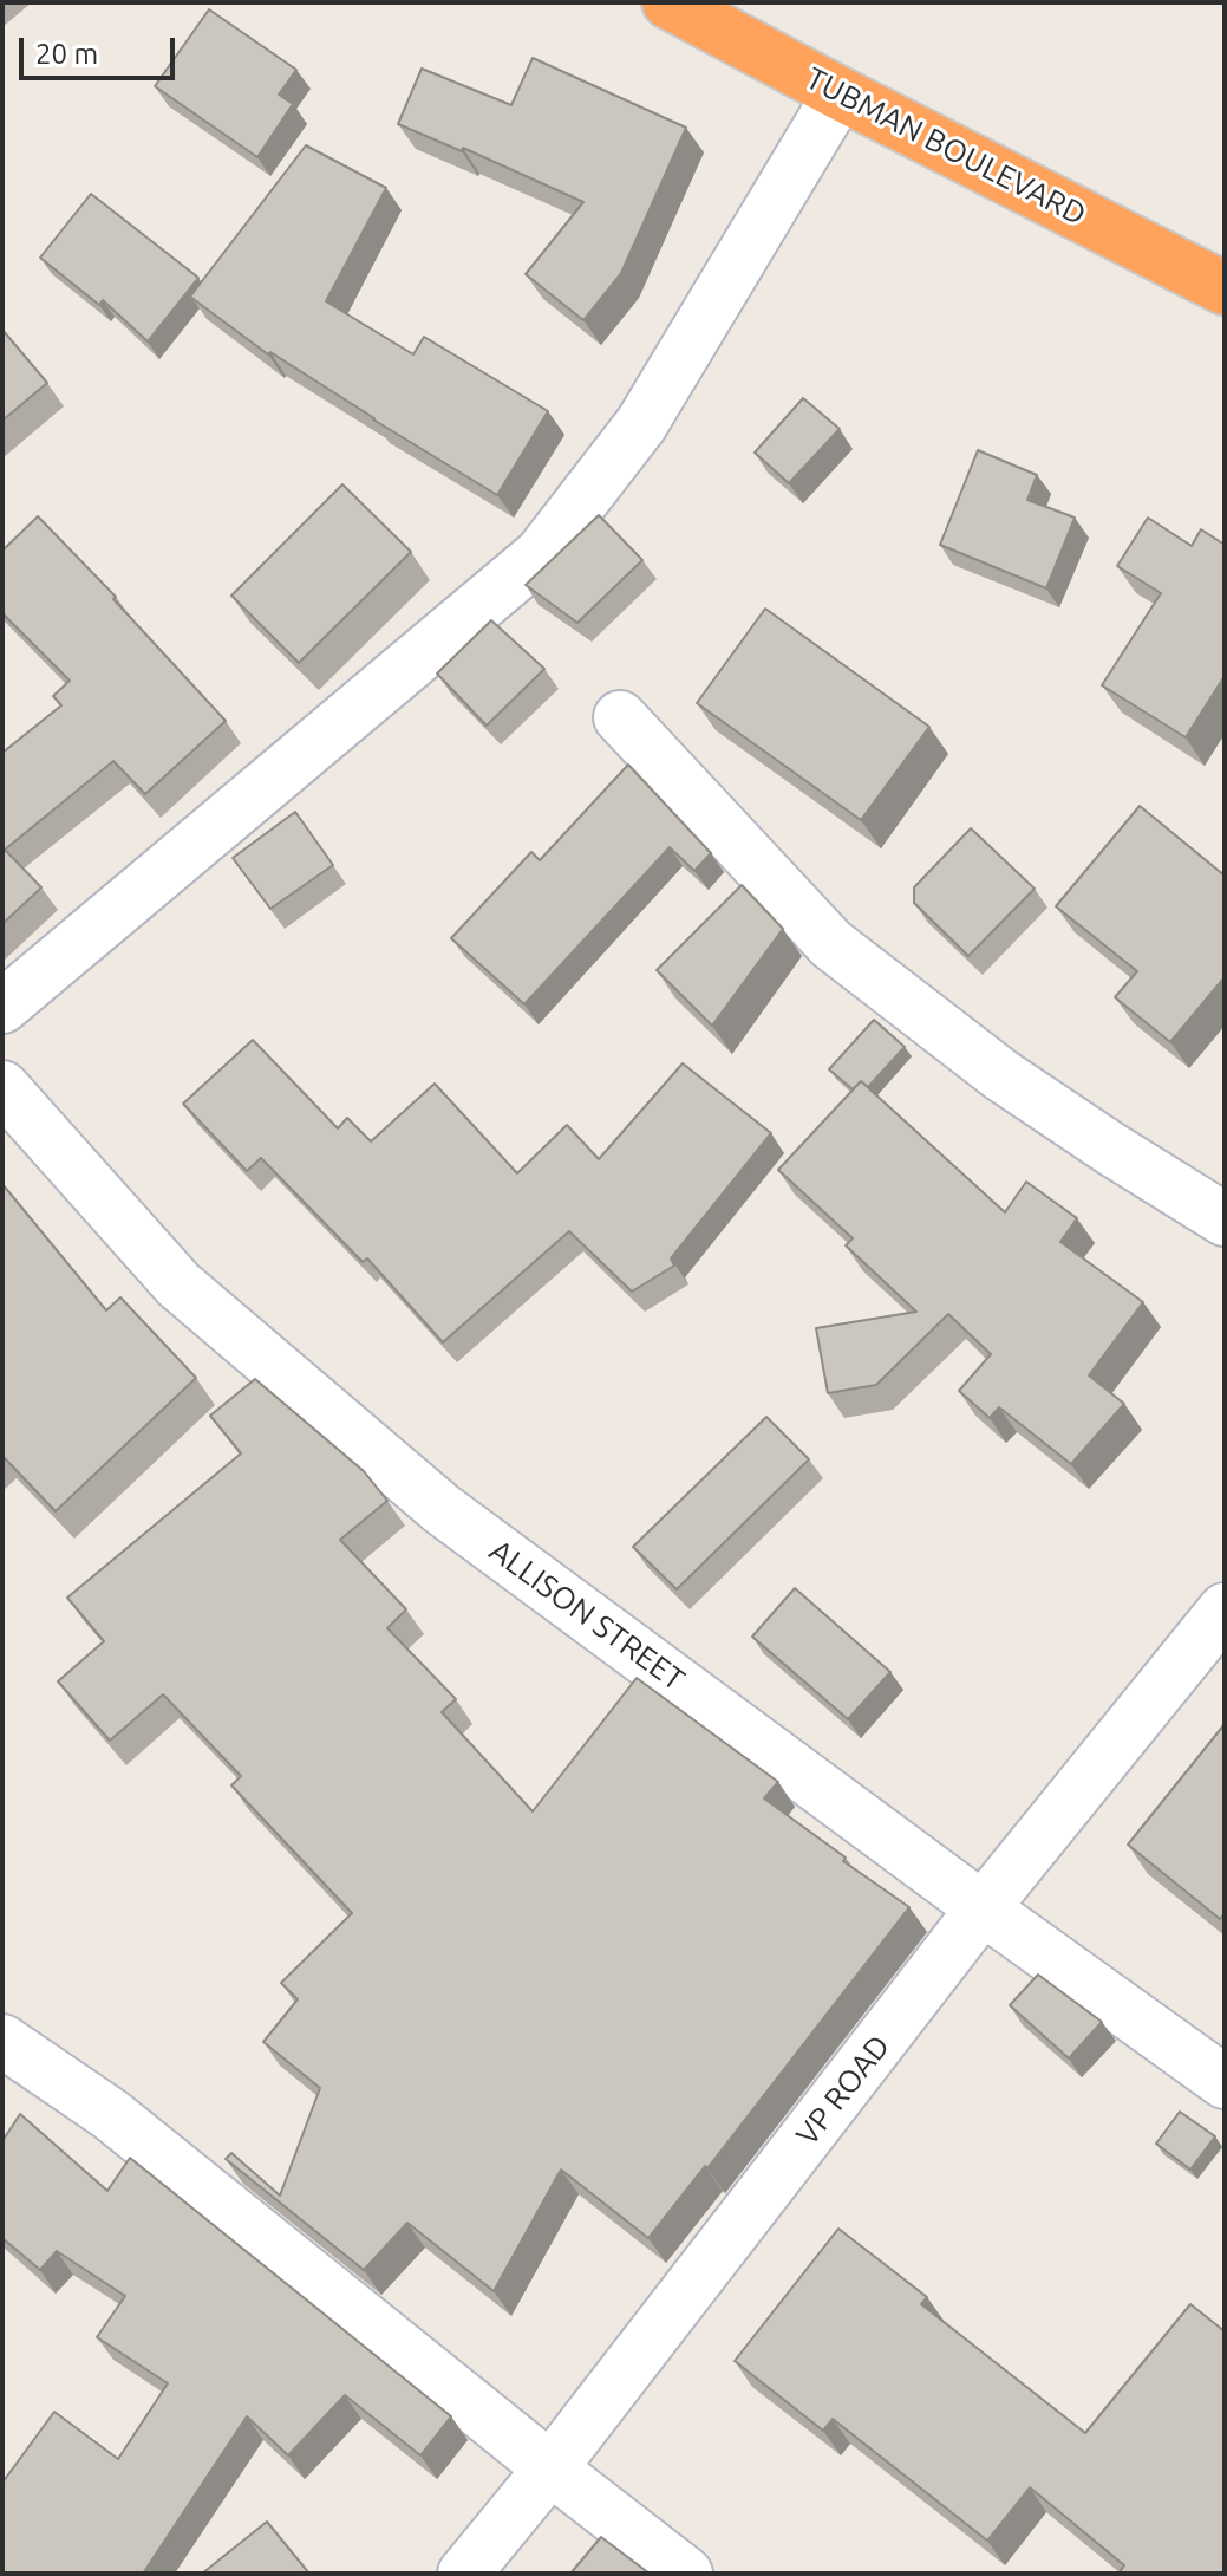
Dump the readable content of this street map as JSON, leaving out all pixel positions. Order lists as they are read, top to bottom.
{
  "streets": {
    "highway": ["TUBMAN BOULEVARD"],
    "street": ["ALLISON STREET", "VP ROAD"]
  },
  "crossings": [
    ["ALLISON STREET", "VP ROAD"]
  ],
  "scale_bar": "20 m"
}
